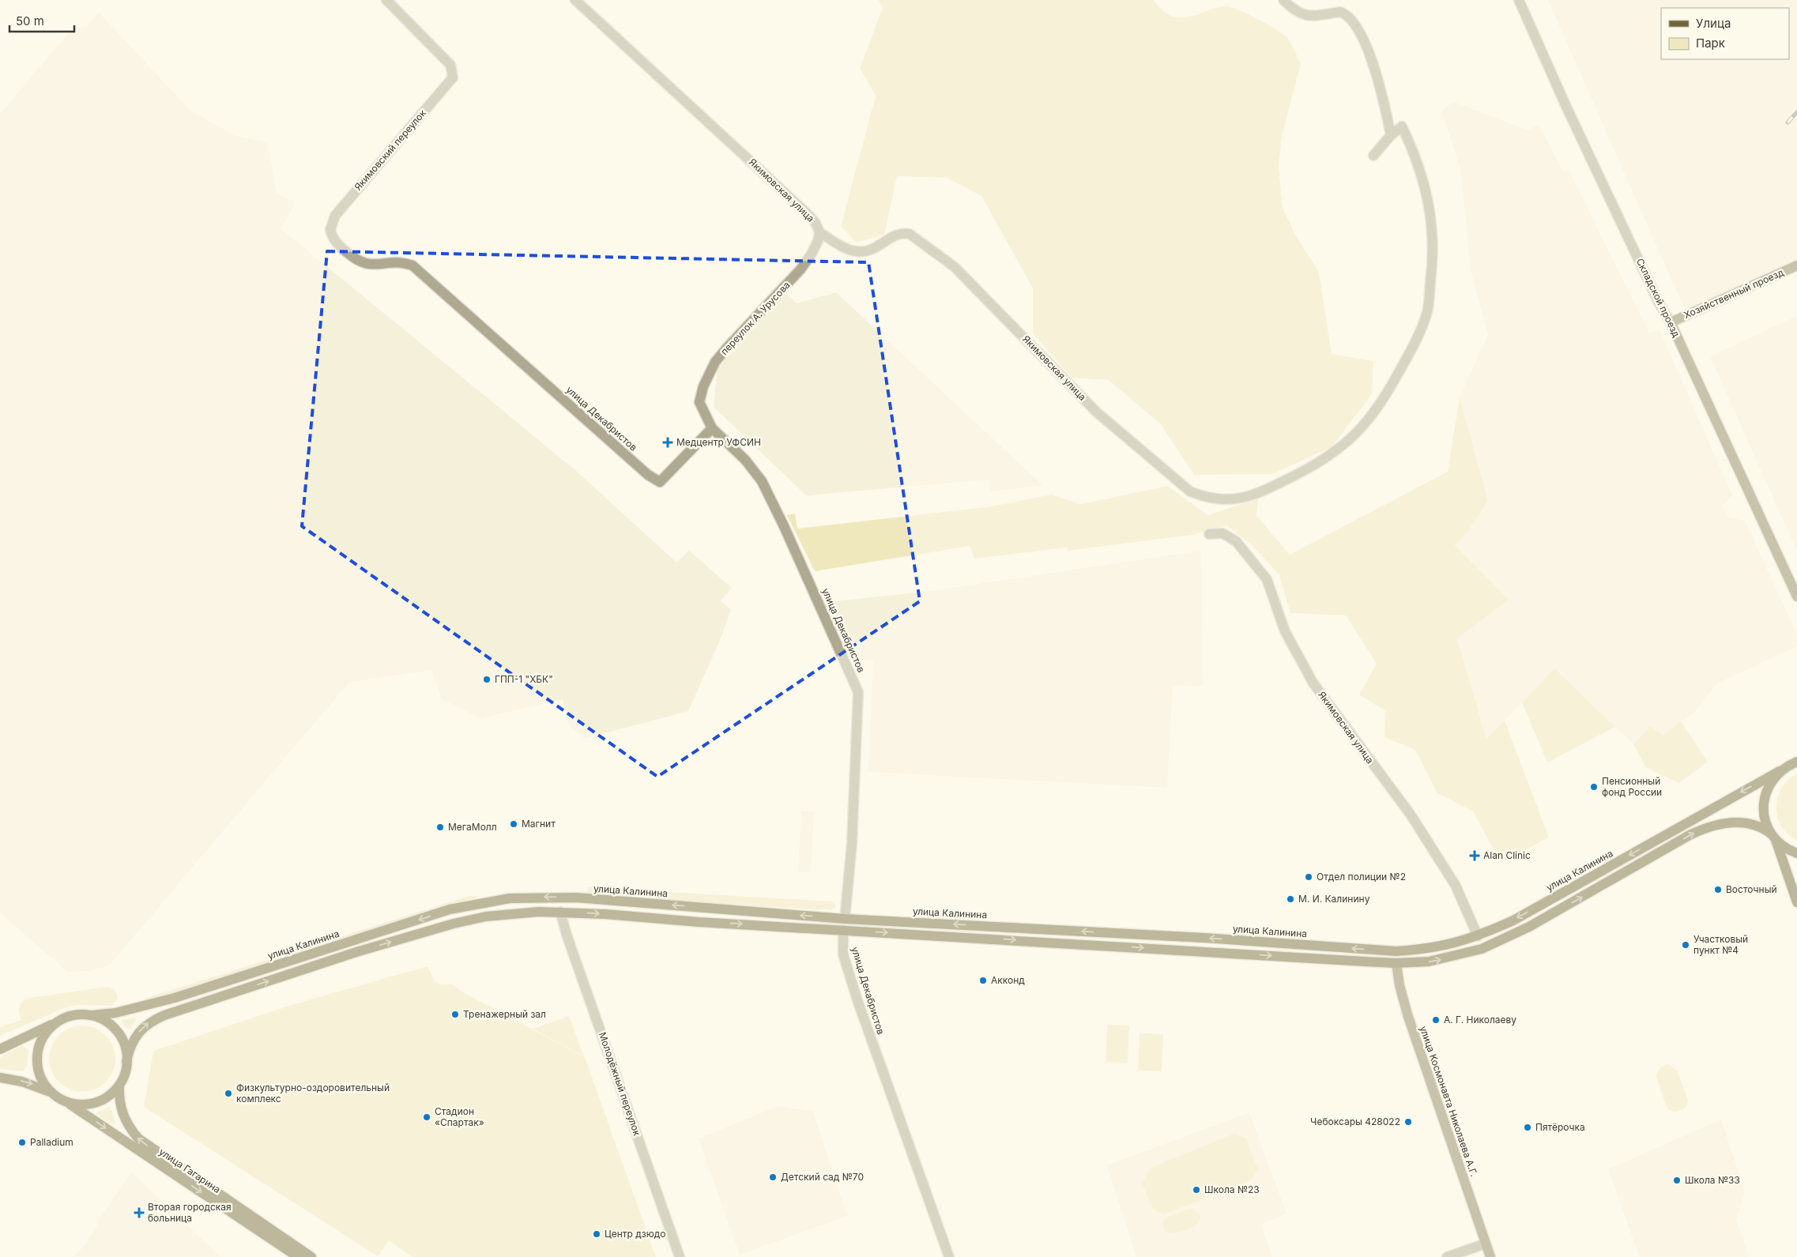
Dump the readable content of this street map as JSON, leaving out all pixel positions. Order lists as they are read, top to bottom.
{
  "streets": {
    "main road": [
      "улица Декабристов",
      "улица Калинина",
      "улица Космонавта Николаева А.Г.",
      "улица Гагарина"
    ],
    "street": [
      "Якимовский переулок",
      "Якимовская улица",
      "Хозяйственный проезд",
      "Складской проезд",
      "переулок А. Урусова",
      "Молодёжный переулок"
    ]
  },
  "crossings": [
    ["Якимовский переулок", "улица Декабристов"],
    ["Якимовская улица", "переулок А. Урусова"],
    ["Якимовская улица", "улица Калинина"],
    ["Хозяйственный проезд", "Складской проезд"],
    ["переулок А. Урусова", "улица Декабристов"],
    ["улица Декабристов", "улица Калинина"],
    ["улица Калинина", "улица Космонавта Николаева А.Г."],
    ["улица Калинина", "улица Гагарина"]
  ],
  "places": {
    "health": ["Медцентр УФСИН", "Alan Clinic", "Вторая городская больница"],
    "other": [
      "ГПП-1 \"ХБК\"",
      "Пенсионный фонд России",
      "Магнит",
      "МегаМолл",
      "Отдел полиции №2",
      "Восточный",
      "М. И. Калинину",
      "Участковый пункт №4",
      "Акконд",
      "Тренажерный зал",
      "А. Г. Николаеву",
      "Физкультурно-оздоровительный комплекс",
      "Стадион «Спартак»",
      "Чебоксары 428022",
      "Пятёрочка",
      "Palladium",
      "Детский сад №70",
      "Школа №33",
      "Школа №23",
      "Центр дзюдо"
    ]
  },
  "legend": ["Улица", "Парк"],
  "scale_bar": "50 m"
}
